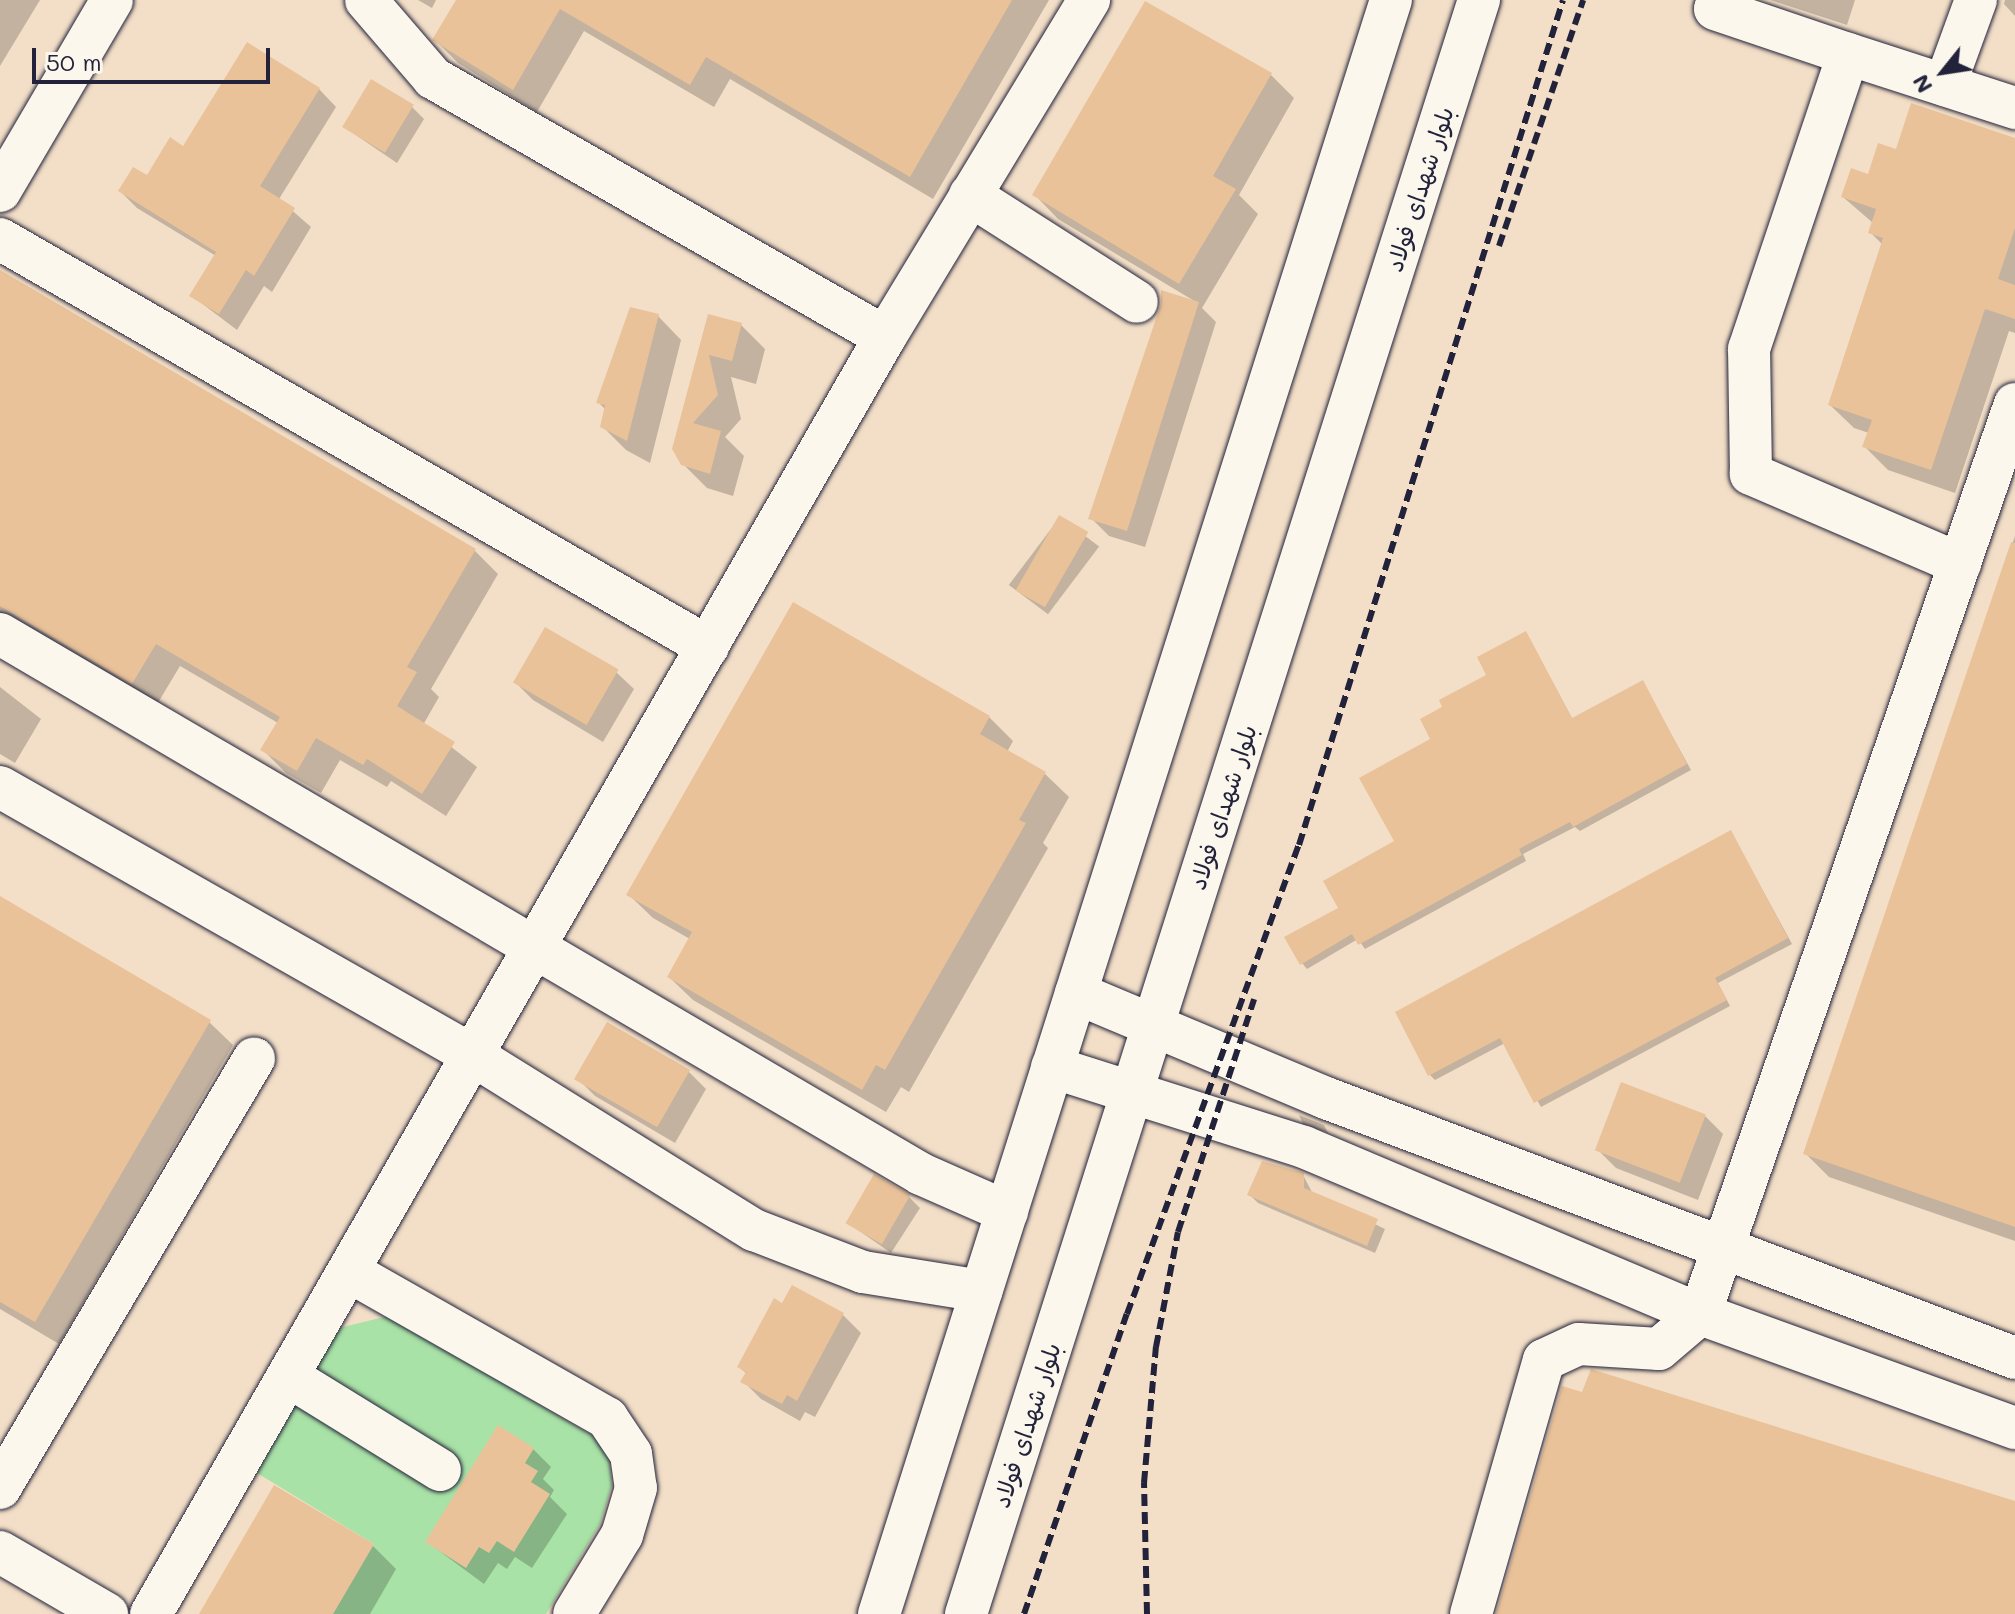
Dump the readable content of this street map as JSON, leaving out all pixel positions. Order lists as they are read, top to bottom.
{
  "streets": {
    "street": ["بلوار شهدای فولاد"]
  },
  "scale_bar": "50 m",
  "north": "bottom left"
}
